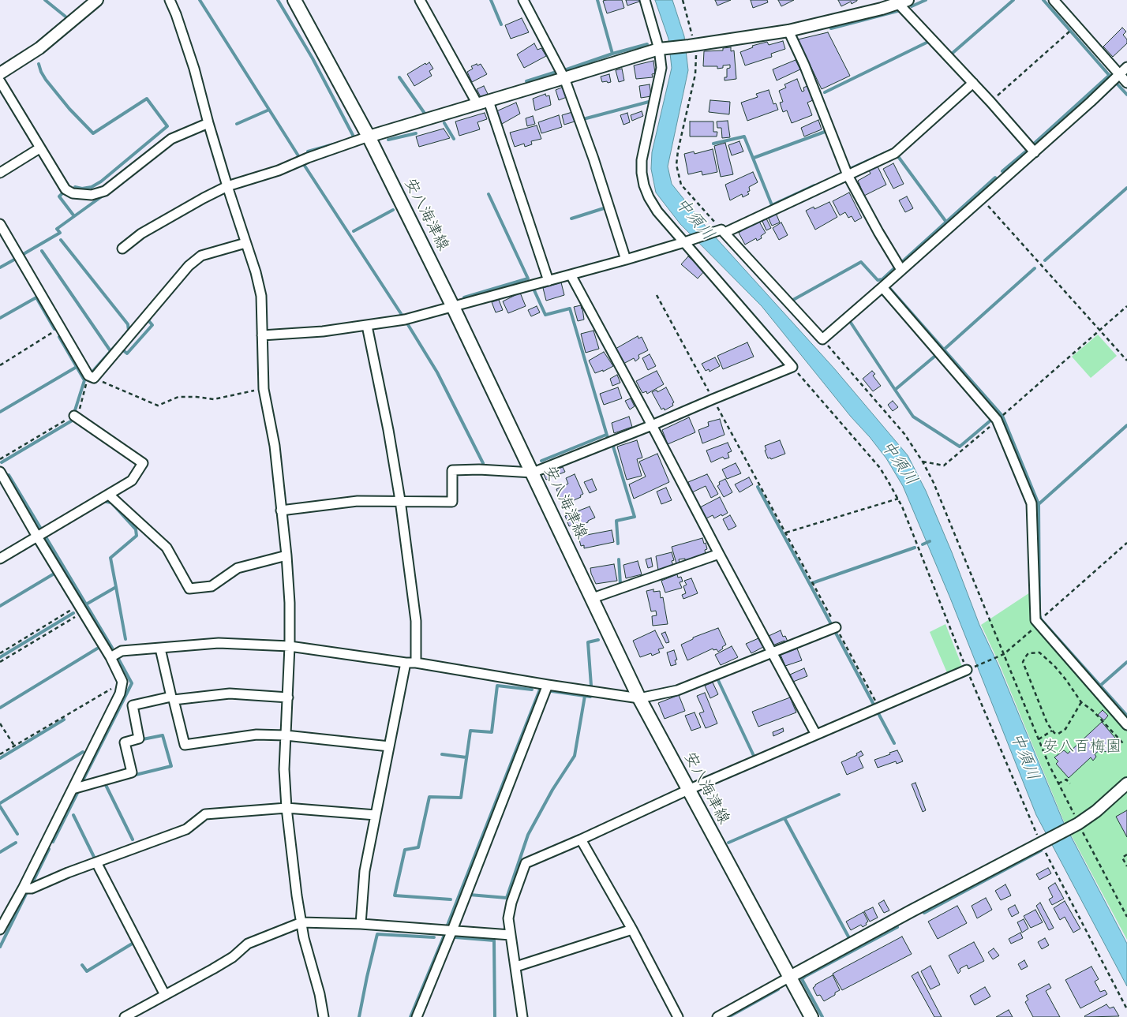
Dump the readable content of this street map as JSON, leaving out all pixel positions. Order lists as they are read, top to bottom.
{
  "streets": {
    "main road": ["安八海津線"]
  },
  "water": ["中須川"],
  "parks": ["安八百梅園"]
}
